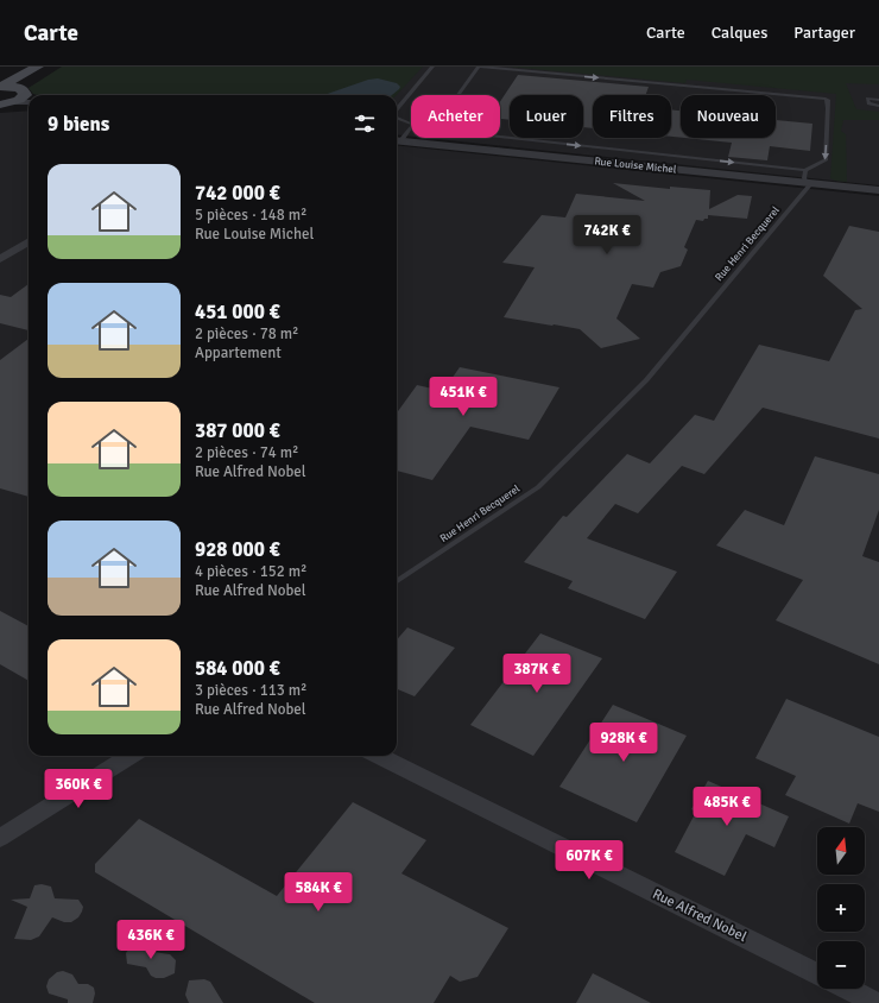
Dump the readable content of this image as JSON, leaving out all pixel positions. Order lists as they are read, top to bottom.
{
  "streets": {
    "street": ["Rue Louise Michel", "Rue Alfred Nobel"],
    "lane": ["Rue Henri Becquerel"]
  },
  "crossings": [
    ["Rue Louise Michel", "Rue Henri Becquerel"]
  ],
  "north": "top",
  "page": {
    "header": "Carte",
    "nav": ["Carte", "Calques", "Partager"],
    "chip": [
      "Acheter",
      "Louer",
      "Filtres",
      "Nouveau"
    ],
    "heading": "9 biens",
    "list": [
      {
        "name": "742 000 €",
        "note": "5 pièces · 148 m² · Rue Louise Michel"
      },
      {
        "name": "451 000 €",
        "note": "2 pièces · 78 m² · Appartement"
      },
      {
        "name": "387 000 €",
        "note": "2 pièces · 74 m² · Rue Alfred Nobel"
      },
      {
        "name": "928 000 €",
        "note": "4 pièces · 152 m² · Rue Alfred Nobel"
      },
      {
        "name": "584 000 €",
        "note": "3 pièces · 113 m² · Rue Alfred Nobel"
      }
    ],
    "price": [
      "742K €",
      "451K €",
      "387K €",
      "928K €",
      "360K €",
      "485K €",
      "607K €",
      "584K €",
      "436K €"
    ],
    "map_buttons": ["+", "−"]
  }
}
